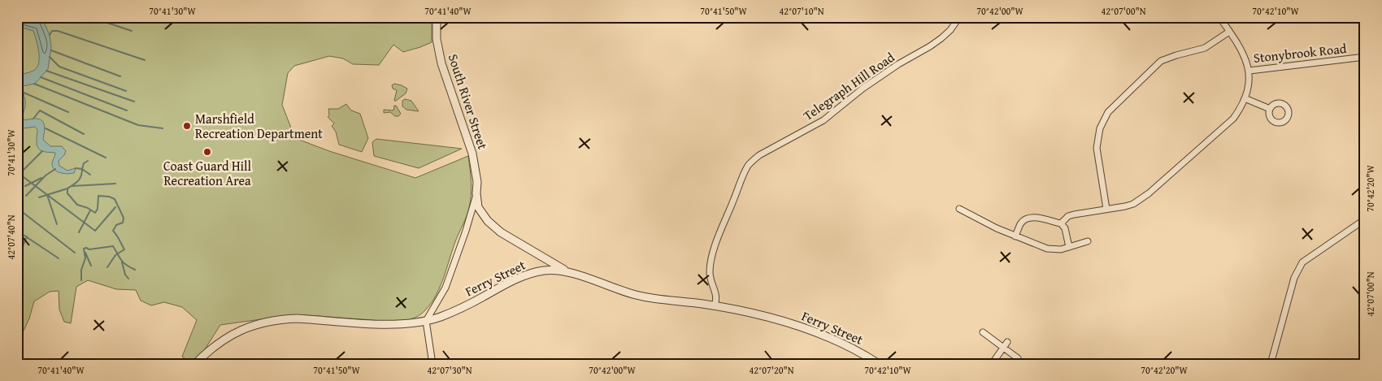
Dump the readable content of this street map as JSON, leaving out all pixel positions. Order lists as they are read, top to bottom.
{
  "streets": {
    "street": [
      "Stonybrook Road",
      "Telegraph Hill Road",
      "South River Street",
      "Ferry Street"
    ]
  },
  "crossings": [
    ["Telegraph Hill Road", "Ferry Street"],
    ["South River Street", "Ferry Street"]
  ],
  "places": ["Marshfield Recreation Department", "Coast Guard Hill Recreation Area"],
  "coordinates": [
    "70°41'30\"W",
    "70°41'40\"W",
    "70°41'50\"W",
    "42°07'10\"N",
    "70°42'00\"W",
    "42°07'00\"N",
    "70°42'10\"W",
    "70°42'20\"W",
    "42°07'40\"N",
    "42°07'30\"N",
    "42°07'20\"N"
  ]
}
